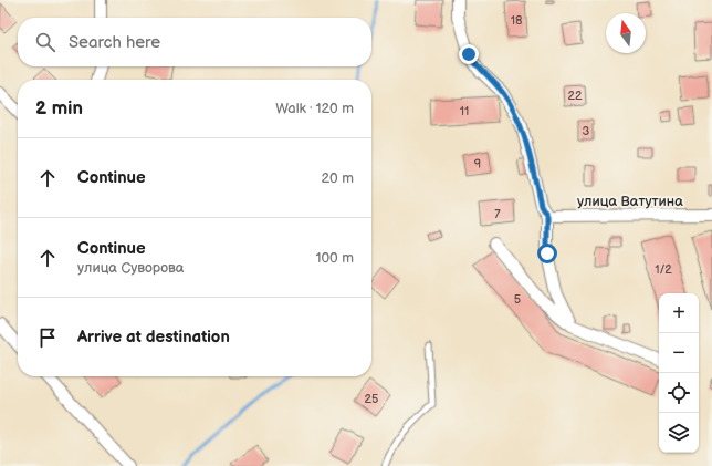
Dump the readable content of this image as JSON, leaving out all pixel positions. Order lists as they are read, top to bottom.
{
  "streets": {
    "street": ["улица Ватутина"]
  },
  "house_numbers": [
    "18",
    "22",
    "11",
    "3",
    "9",
    "7",
    "1/2",
    "5",
    "25"
  ],
  "north": "top",
  "page": {
    "search": "Search here",
    "heading": ["2 min", "Walk · 120 m"],
    "list": [
      ["Continue", "20 m"],
      ["Continue", "улица Суворова", "100 m"],
      "Arrive at destination"
    ],
    "map_buttons": ["+", "−"]
  }
}
